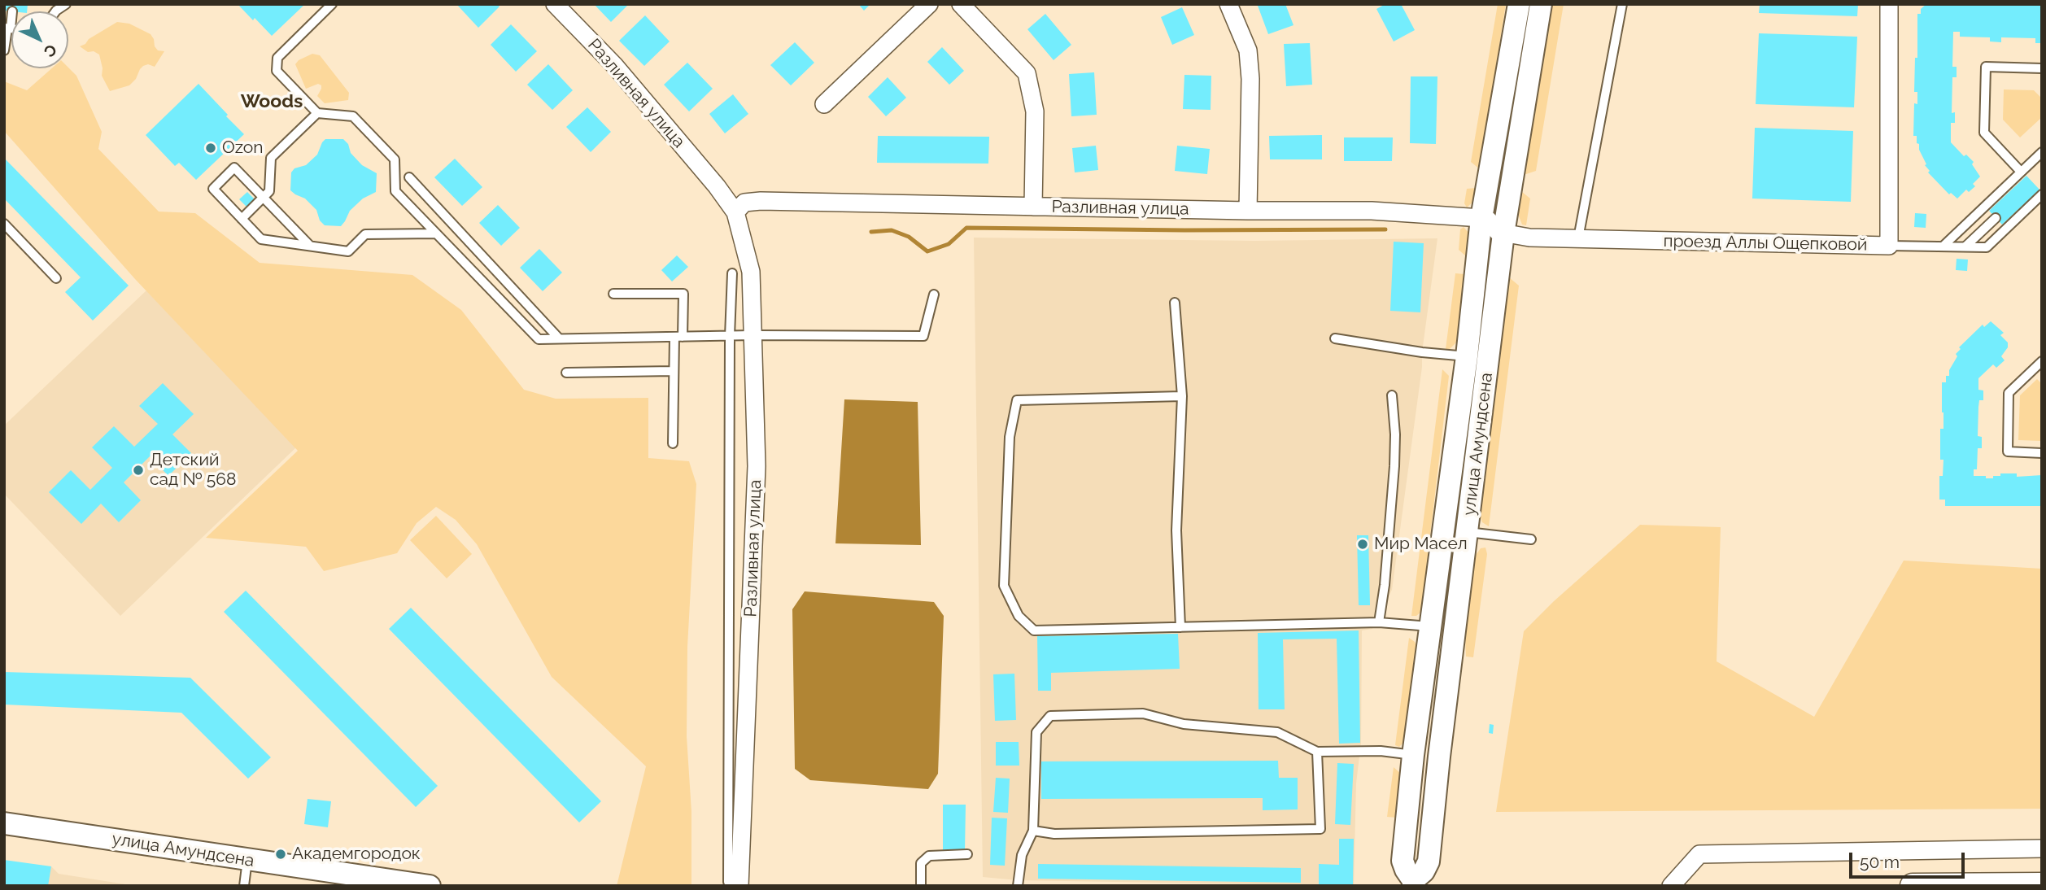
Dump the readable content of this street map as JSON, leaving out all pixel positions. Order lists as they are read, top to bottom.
{
  "streets": {
    "street": ["Разливная улица", "проезд Аллы Ощепковой", "улица Амундсена"]
  },
  "crossings": [
    ["Разливная улица", "улица Амундсена"],
    ["проезд Аллы Ощепковой", "улица Амундсена"]
  ],
  "districts": ["Woods"],
  "places": [
    "Ozon",
    "Детский сад № 568",
    "Мир Масел",
    "Академгородок"
  ],
  "scale_bar": "50 m",
  "north": "bottom right"
}
